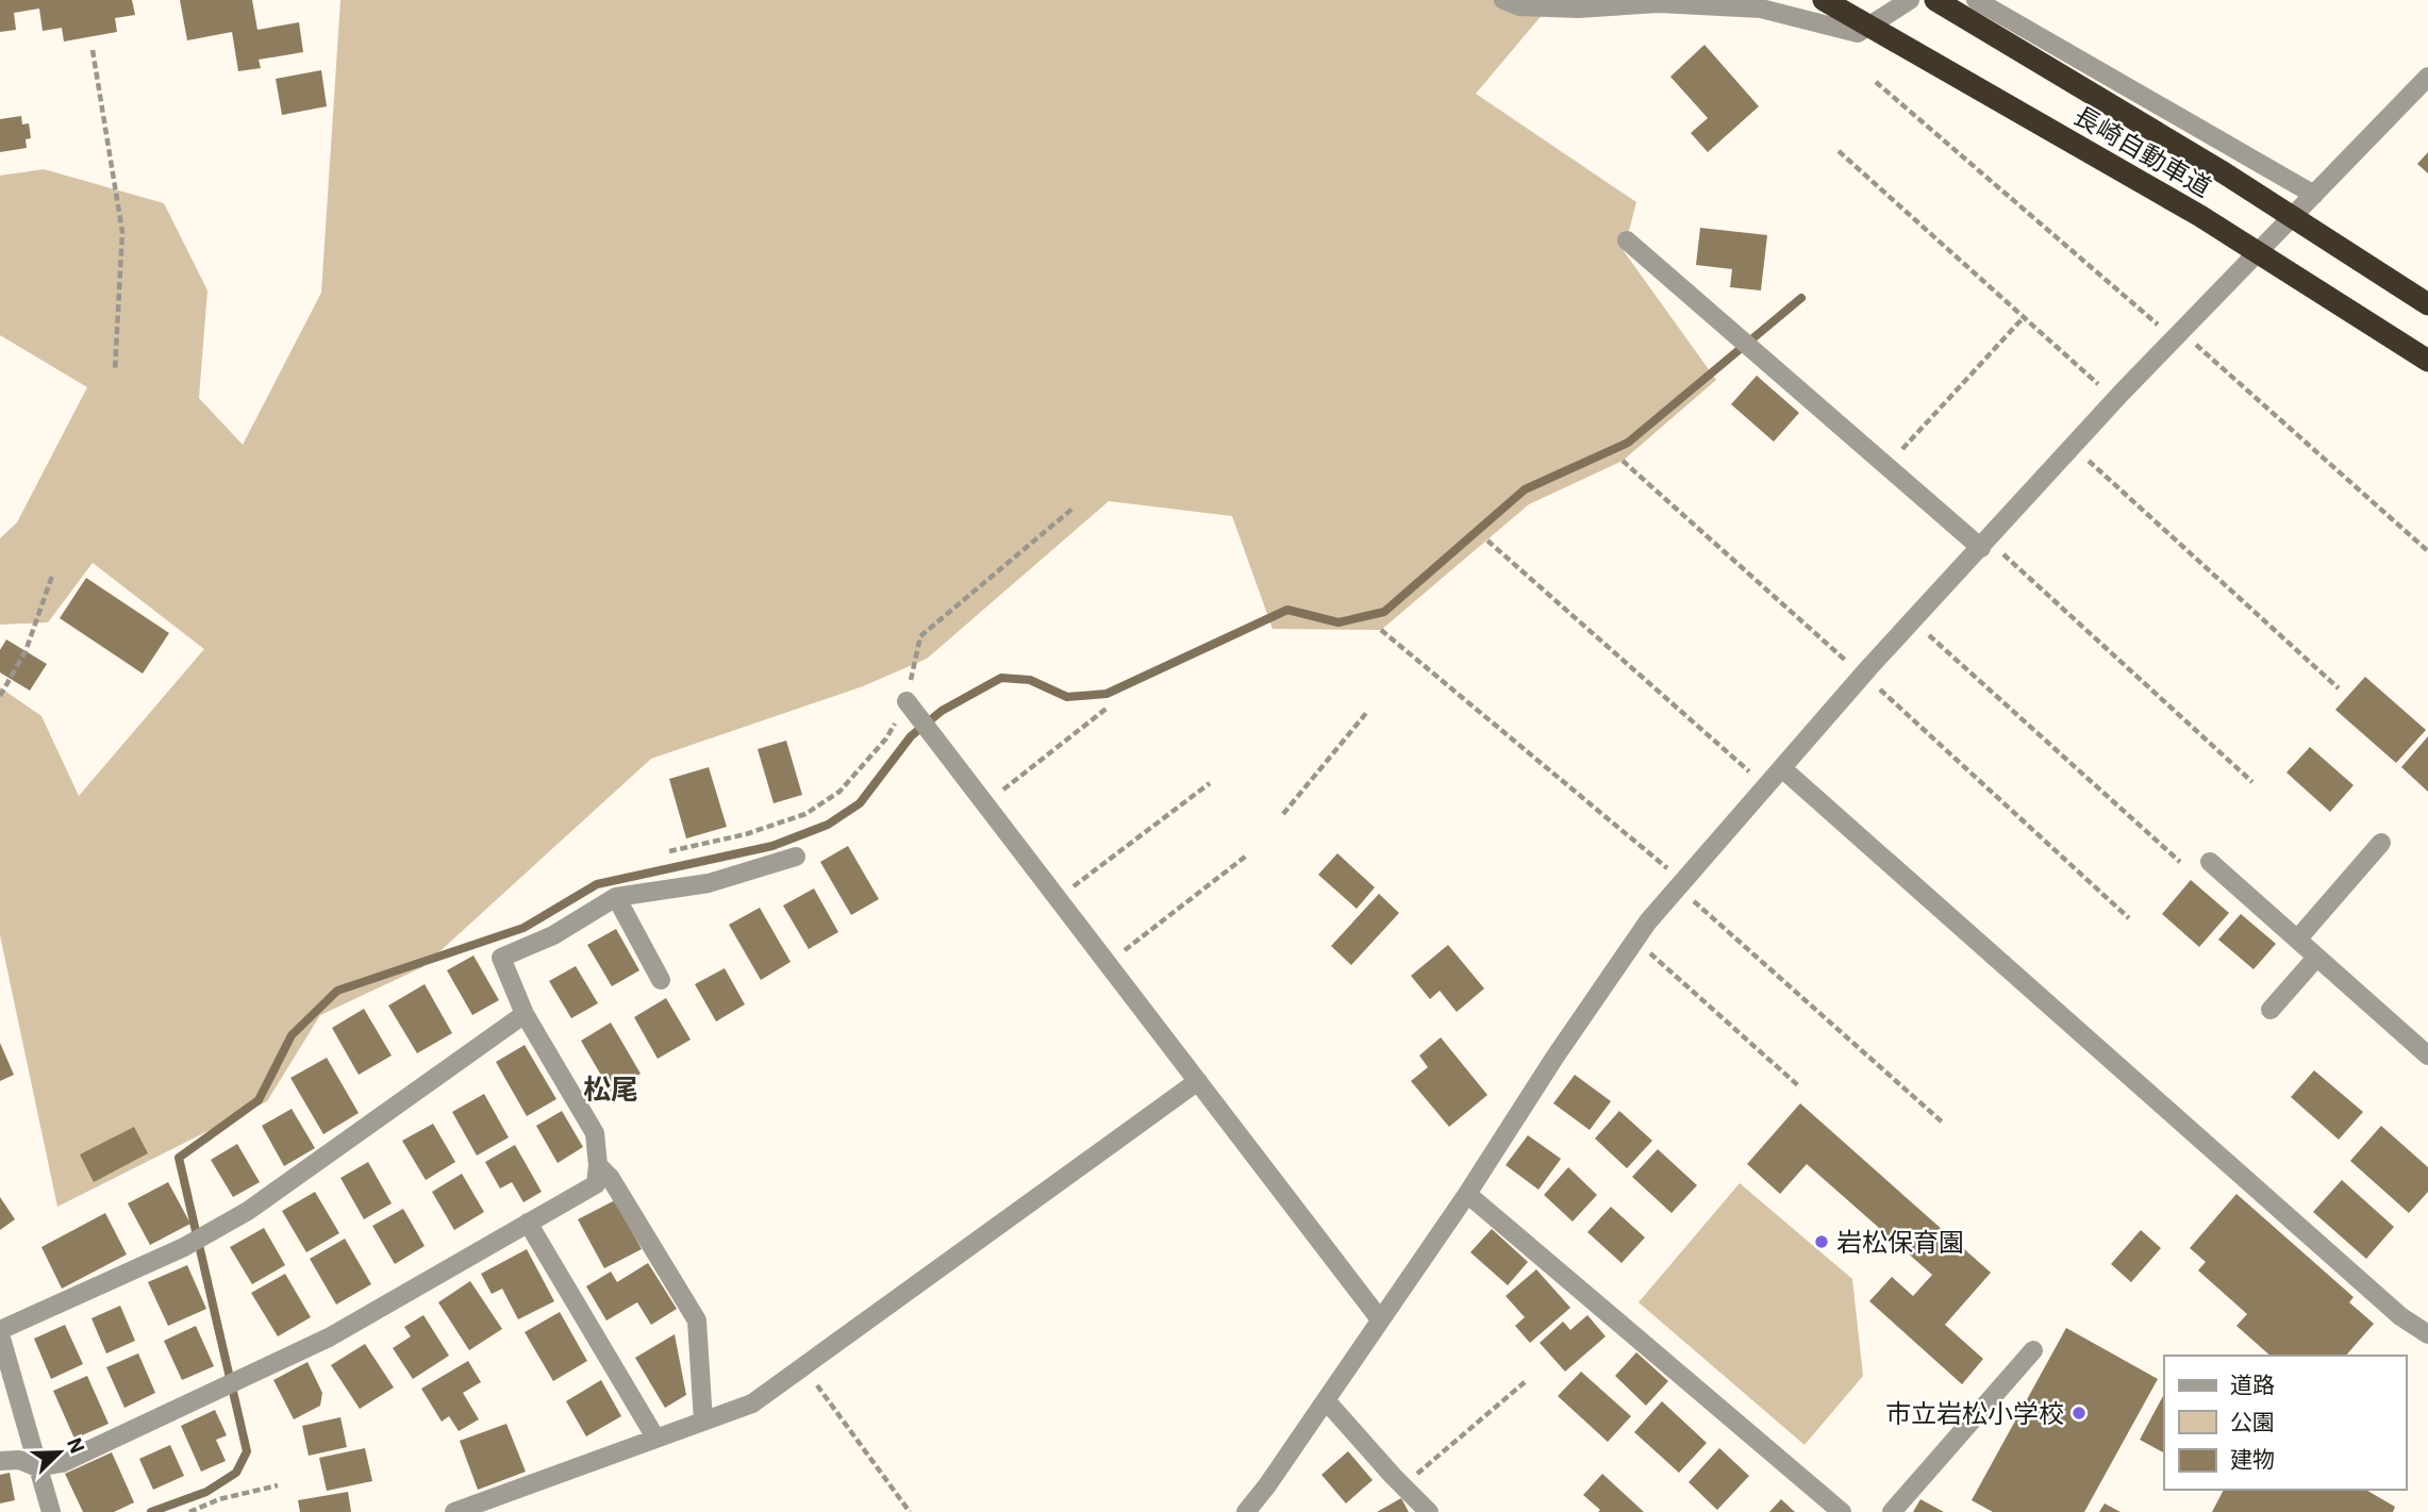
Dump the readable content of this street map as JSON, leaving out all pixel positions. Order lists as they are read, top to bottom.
{
  "streets": {
    "highway": ["長崎自動車道"]
  },
  "districts": ["松尾"],
  "places": ["岩松保育園", "市立岩松小学校"],
  "legend": ["道路", "公園", "建物"],
  "north": "top right"
}
